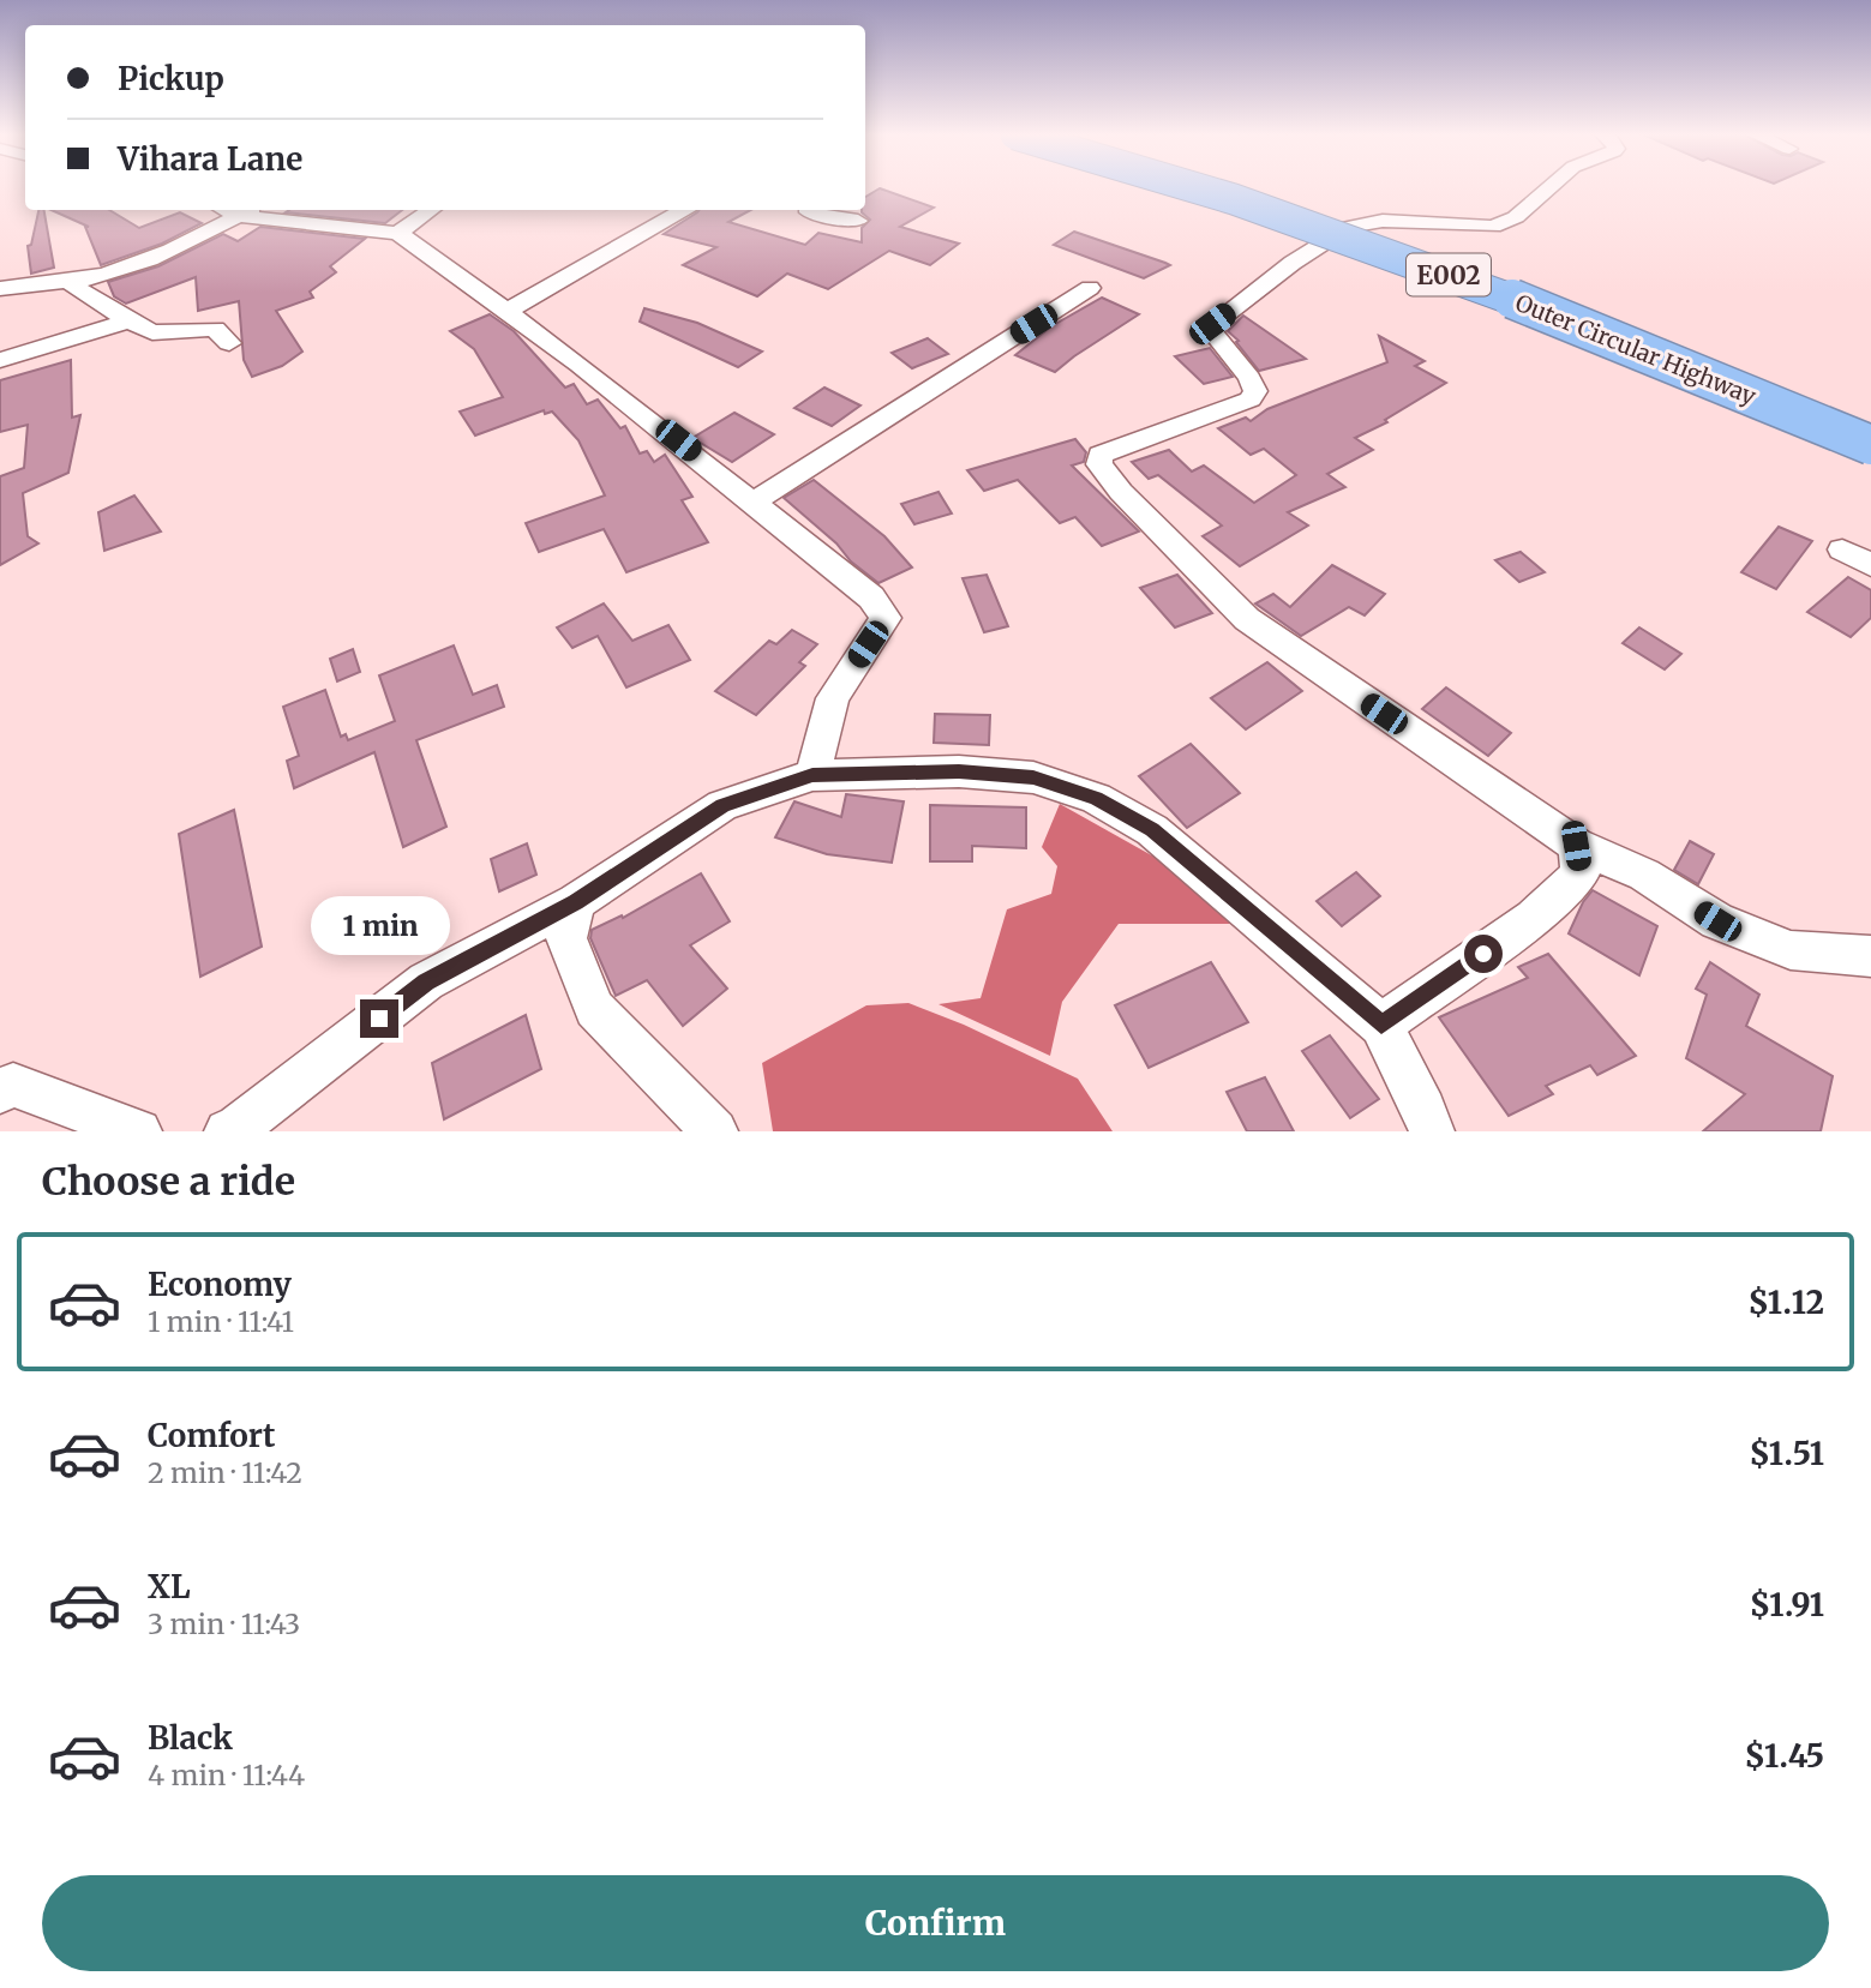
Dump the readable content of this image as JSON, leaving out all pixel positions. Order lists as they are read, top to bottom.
{
  "streets": {
    "highway": ["E002", "Outer Circular Highway"]
  },
  "page": {
    "banner": ["Pickup", "Vihara Lane"],
    "bubble": "1 min",
    "heading": "Choose a ride",
    "list": [
      {
        "name": "Economy",
        "note": "1 min · 11:41",
        "value": "$1.12"
      },
      {
        "name": "Comfort",
        "note": "2 min · 11:42",
        "value": "$1.51"
      },
      {
        "name": "XL",
        "note": "3 min · 11:43",
        "value": "$1.91"
      },
      {
        "name": "Black",
        "note": "4 min · 11:44",
        "value": "$1.45"
      }
    ],
    "buttons": "Confirm"
  }
}
